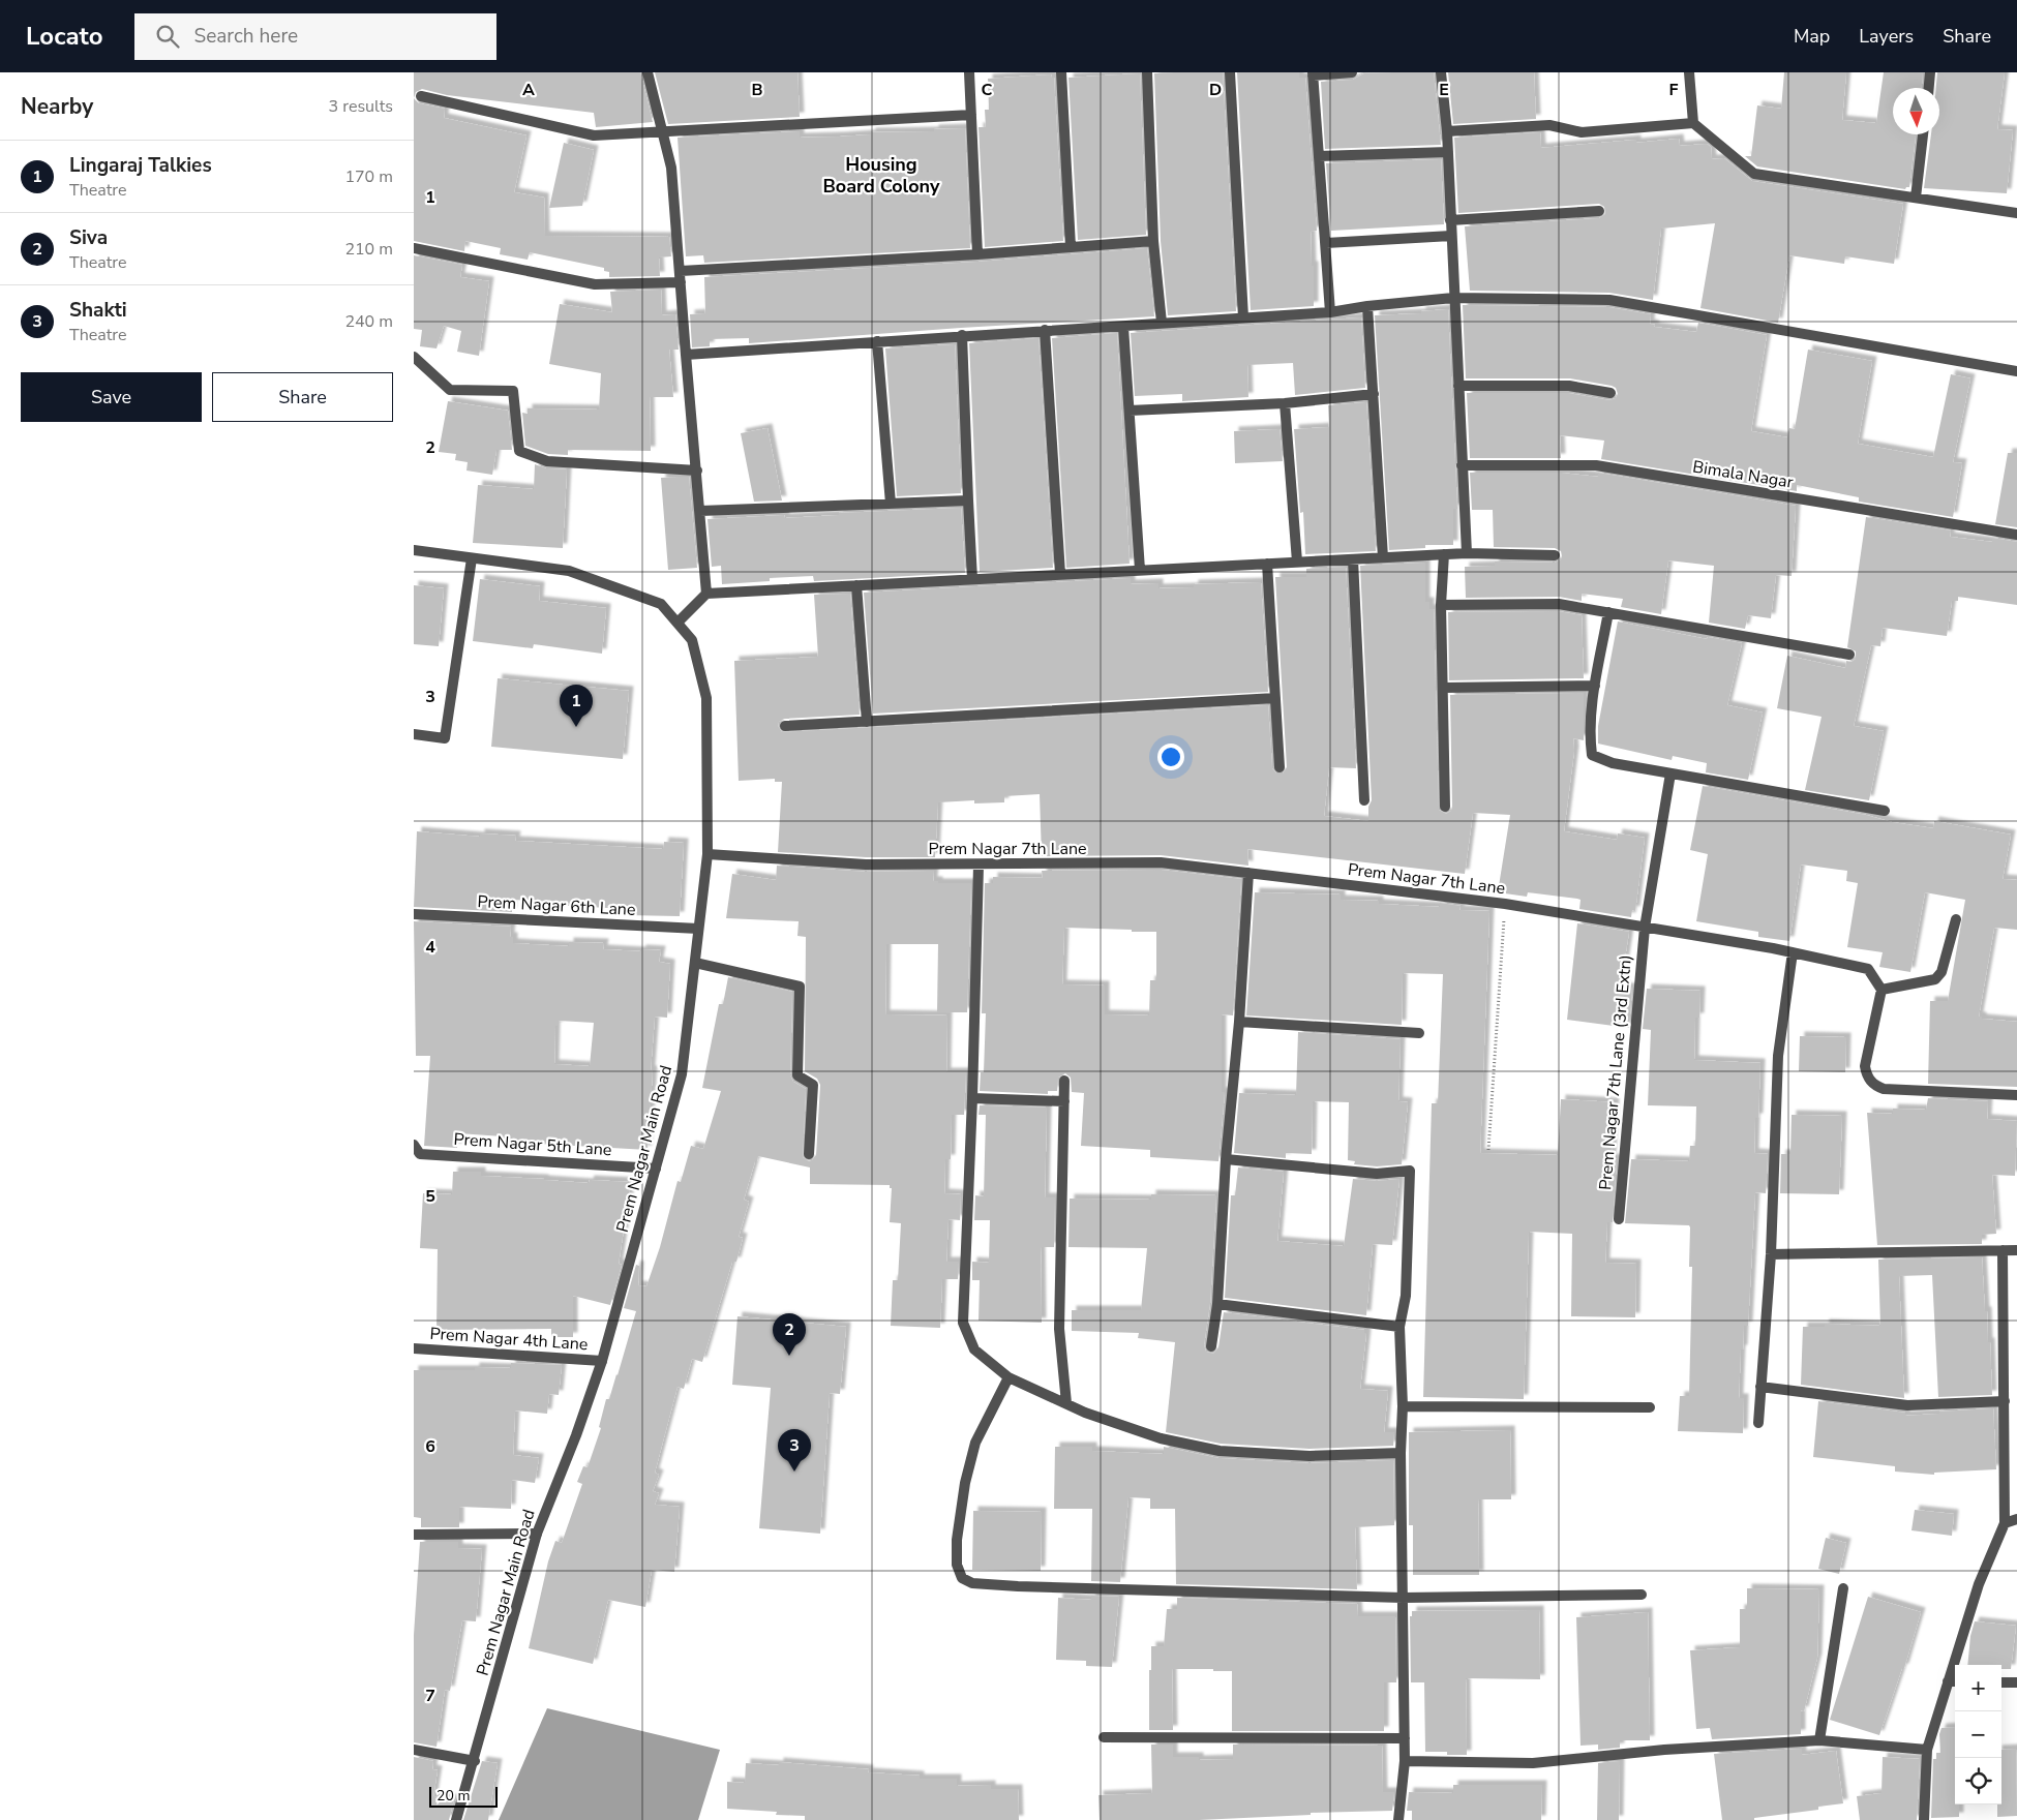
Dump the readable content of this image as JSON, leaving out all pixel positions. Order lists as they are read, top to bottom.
{
  "streets": {
    "street": [
      "Bimala Nagar",
      "Prem Nagar 7th Lane",
      "Prem Nagar 6th Lane",
      "Prem Nagar 7th Lane (3rd Extn)",
      "Prem Nagar 5th Lane",
      "Prem Nagar Main Road",
      "Prem Nagar 4th Lane"
    ]
  },
  "crossings": [
    ["Prem Nagar 7th Lane", "Prem Nagar 7th Lane (3rd Extn)"],
    ["Prem Nagar 7th Lane", "Prem Nagar Main Road"],
    ["Prem Nagar 6th Lane", "Prem Nagar Main Road"],
    ["Prem Nagar 5th Lane", "Prem Nagar Main Road"],
    ["Prem Nagar Main Road", "Prem Nagar 4th Lane"]
  ],
  "districts": ["Housing Board Colony"],
  "scale_bar": "20 m",
  "north": "bottom",
  "page": {
    "header": "Locato",
    "search": "Search here",
    "nav": ["Map", "Layers", "Share"],
    "heading": ["Nearby", "3 results"],
    "list": [
      {
        "mark": "1",
        "name": "Lingaraj Talkies",
        "note": "Theatre",
        "value": "170 m"
      },
      {
        "mark": "2",
        "name": "Siva",
        "note": "Theatre",
        "value": "210 m"
      },
      {
        "mark": "3",
        "name": "Shakti",
        "note": "Theatre",
        "value": "240 m"
      }
    ],
    "buttons": ["Save", "Share"],
    "pins": ["1", "2", "3"],
    "map_buttons": ["+", "−"],
    "scale": "20 m"
  },
  "grid": {
    "columns": [
      "A",
      "B",
      "C",
      "D",
      "E",
      "F"
    ],
    "rows": [
      "1",
      "2",
      "3",
      "4",
      "5",
      "6",
      "7"
    ]
  }
}
